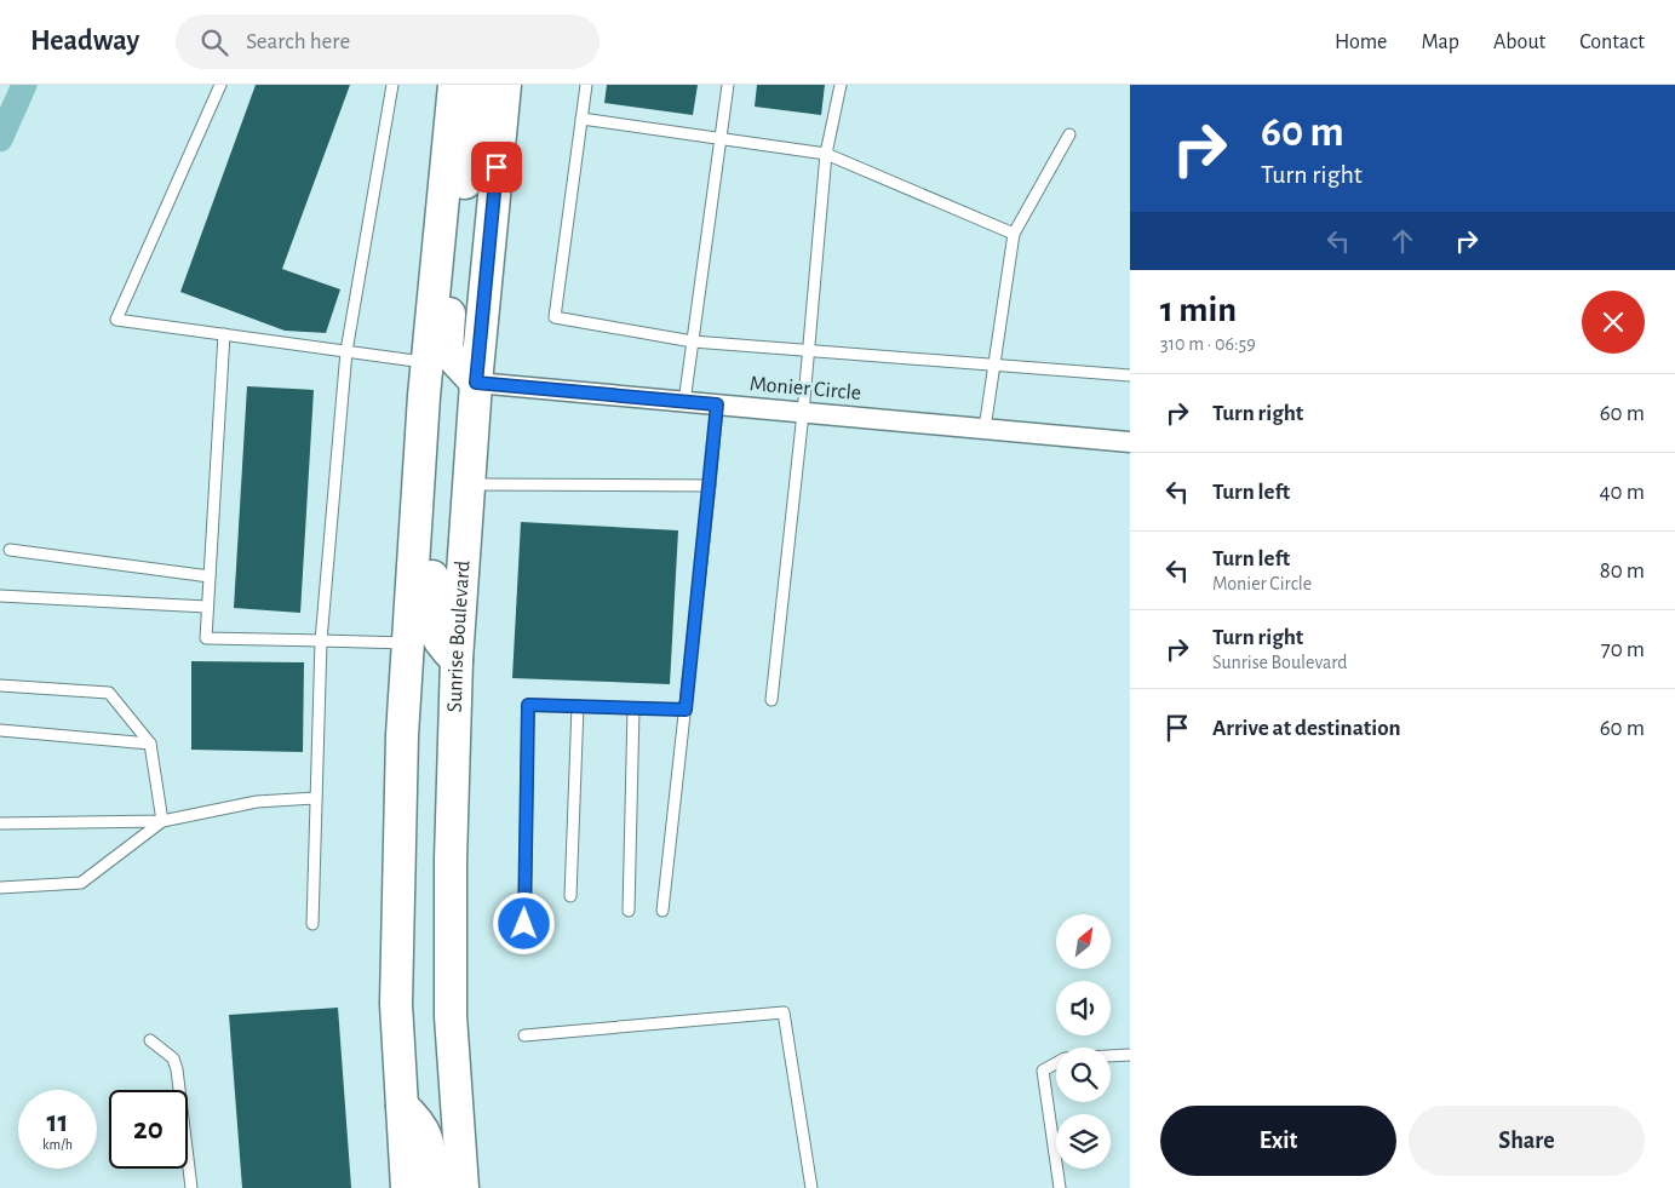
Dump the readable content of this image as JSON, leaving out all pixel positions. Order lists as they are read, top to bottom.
{
  "streets": {
    "main road": ["Sunrise Boulevard"],
    "street": ["Monier Circle"]
  },
  "crossings": [
    ["Monier Circle", "Sunrise Boulevard"]
  ],
  "north": "top right",
  "page": {
    "header": "Headway",
    "search": "Search here",
    "nav": [
      "Home",
      "Map",
      "About",
      "Contact"
    ],
    "turn": ["60 m", "Turn right"],
    "heading": ["1 min", "310 m · 06:59"],
    "list": [
      {
        "name": "Turn right",
        "value": "60 m"
      },
      {
        "name": "Turn left",
        "value": "40 m"
      },
      {
        "name": "Turn left",
        "note": "Monier Circle",
        "value": "80 m"
      },
      {
        "name": "Turn right",
        "note": "Sunrise Boulevard",
        "value": "70 m"
      },
      {
        "name": "Arrive at destination",
        "value": "60 m"
      }
    ],
    "speed": "11 km/h",
    "limit": "20",
    "buttons": ["Exit", "Share"]
  }
}
